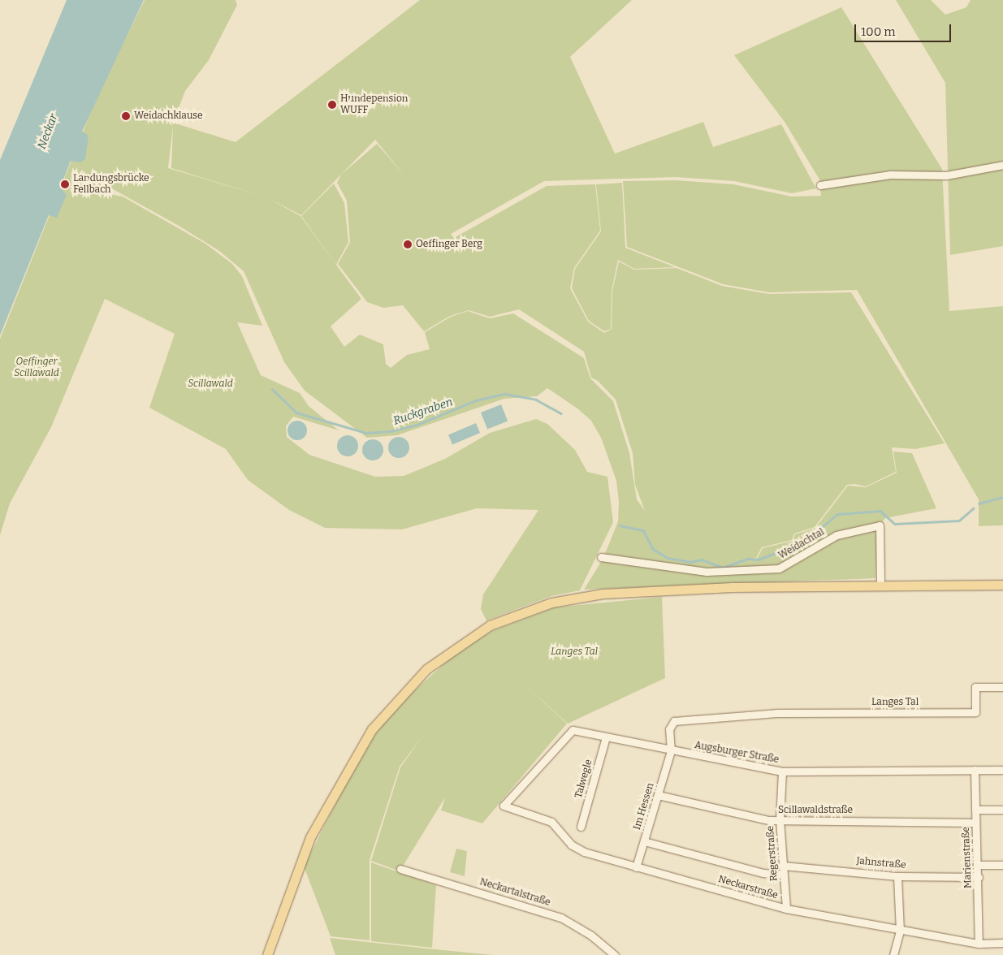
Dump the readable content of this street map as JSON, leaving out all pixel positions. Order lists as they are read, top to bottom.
{
  "streets": {
    "street": [
      "Weidachtal",
      "Langes Tal",
      "Augsburger Straße",
      "Talwegle",
      "Im Hessen",
      "Scillawaldstraße",
      "Regerstraße",
      "Marienstraße",
      "Jahnstraße",
      "Neckarstraße",
      "Neckartalstraße"
    ]
  },
  "crossings": [
    ["Langes Tal", "Augsburger Straße"],
    ["Langes Tal", "Im Hessen"],
    ["Augsburger Straße", "Talwegle"],
    ["Augsburger Straße", "Im Hessen"],
    ["Augsburger Straße", "Regerstraße"],
    ["Augsburger Straße", "Marienstraße"],
    ["Augsburger Straße", "Neckarstraße"],
    ["Im Hessen", "Scillawaldstraße"],
    ["Im Hessen", "Neckarstraße"],
    ["Scillawaldstraße", "Regerstraße"],
    ["Scillawaldstraße", "Marienstraße"],
    ["Regerstraße", "Jahnstraße"],
    ["Regerstraße", "Neckarstraße"],
    ["Marienstraße", "Jahnstraße"],
    ["Marienstraße", "Neckarstraße"]
  ],
  "water": ["Neckar", "Ruckgraben"],
  "parks": ["Oeffinger Scillawald", "Scillawald", "Langes Tal"],
  "places": [
    "Hundepension WUFF",
    "Weidachklause",
    "Landungsbrücke Fellbach",
    "Oeffinger Berg"
  ],
  "scale_bar": "100 m"
}
